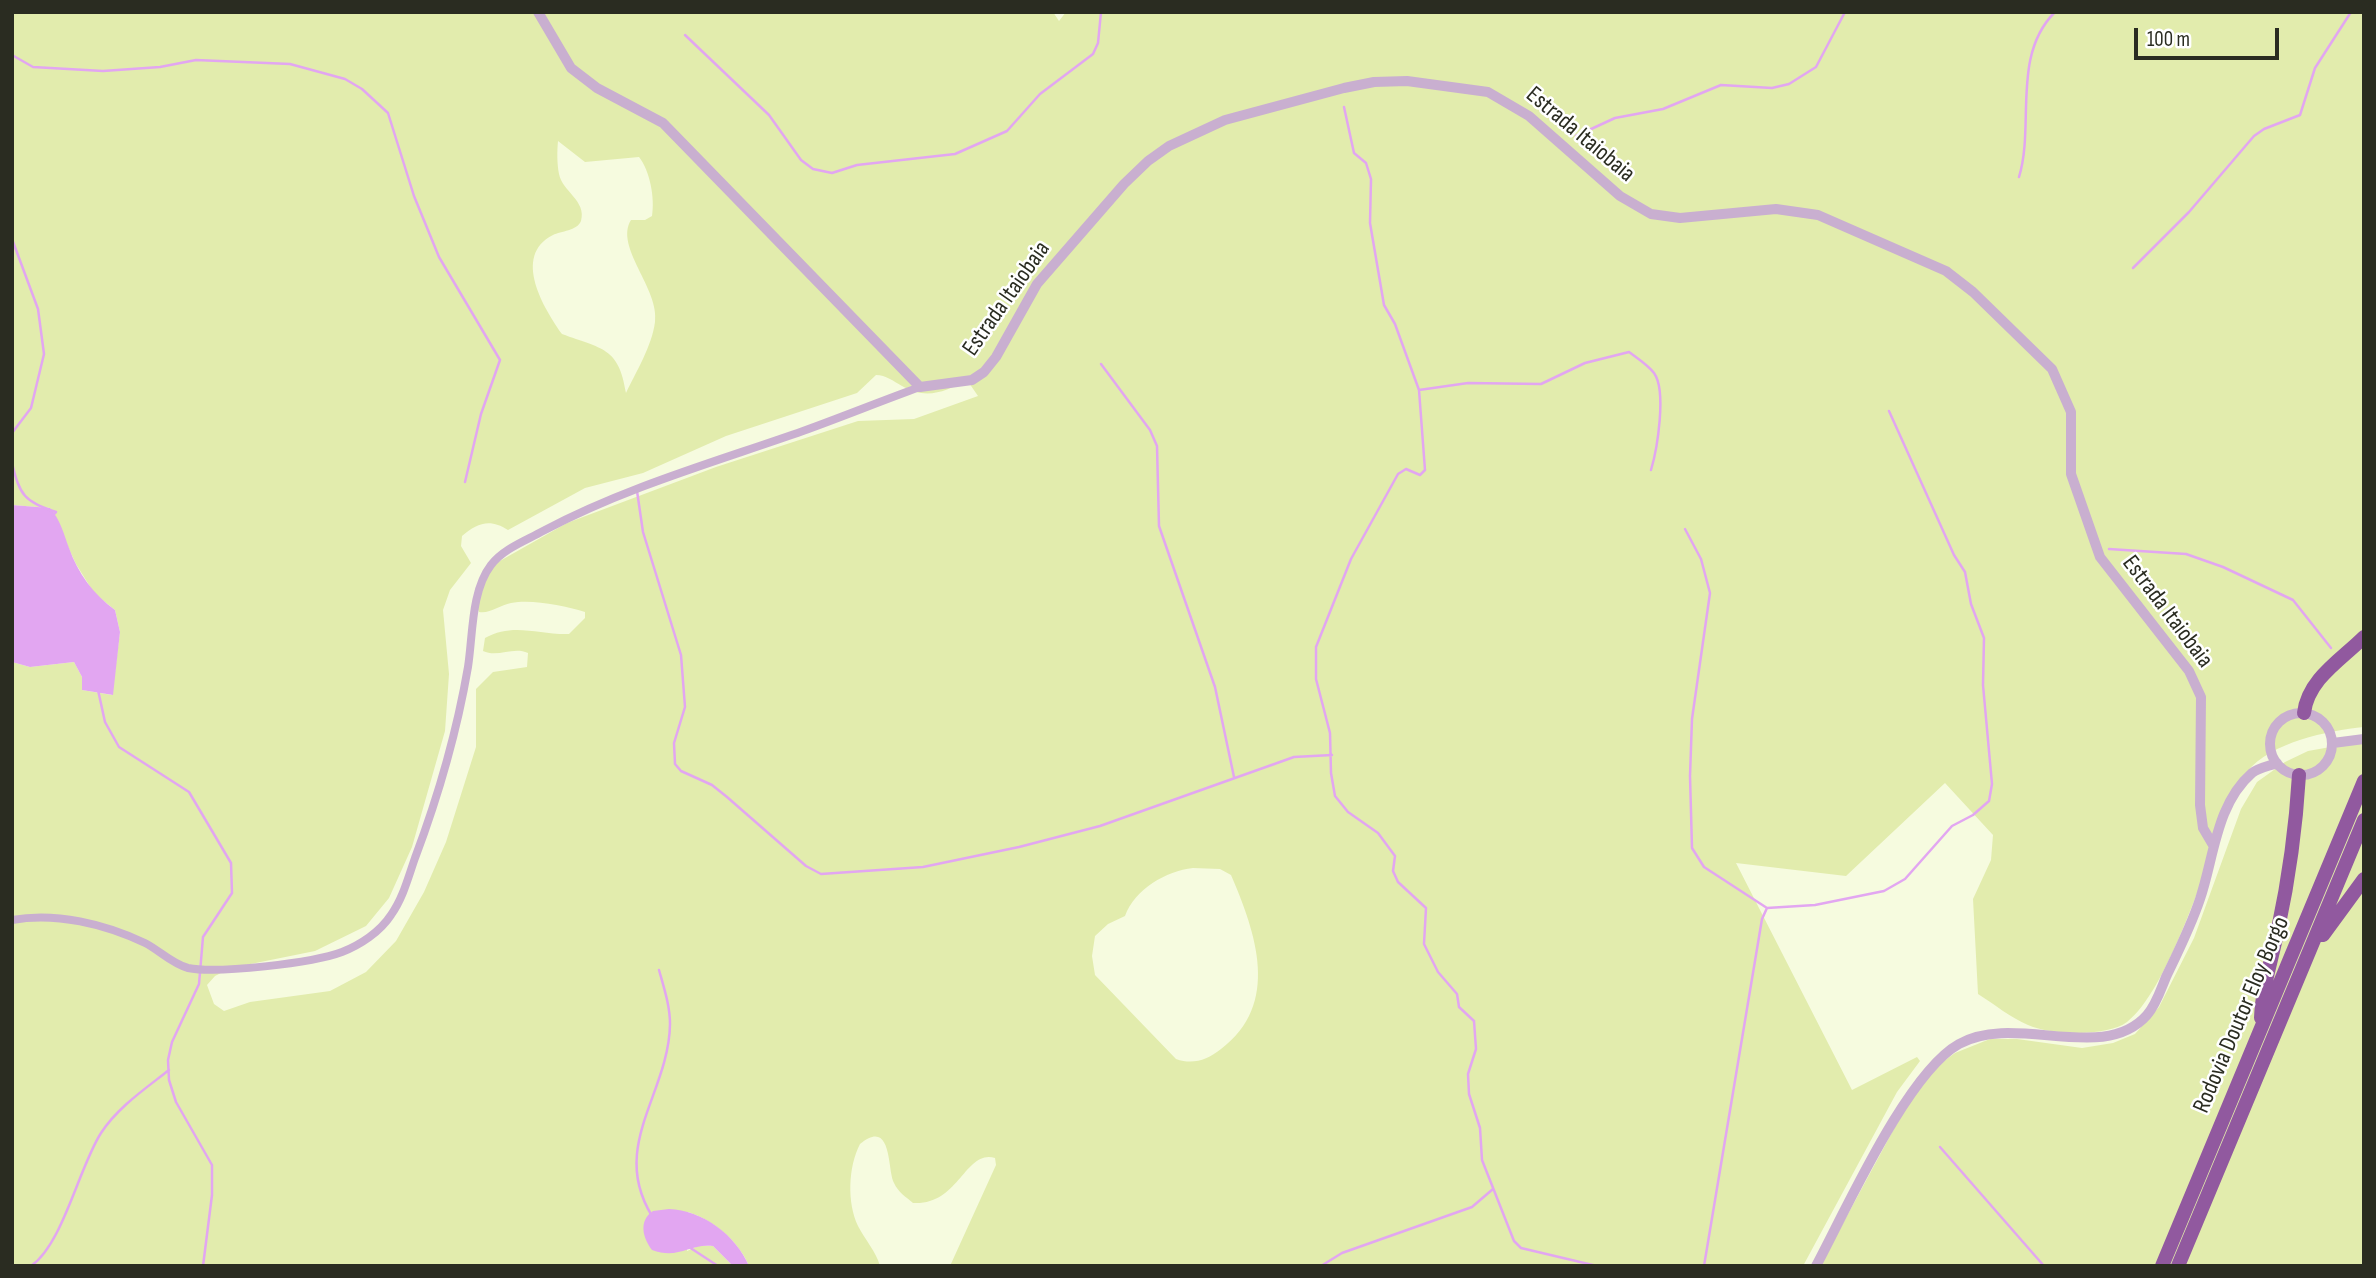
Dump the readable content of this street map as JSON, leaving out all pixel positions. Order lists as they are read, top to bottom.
{
  "streets": {
    "highway": ["Rodovia Doutor Eloy Borgo"],
    "street": ["Estrada Itaiobaia"]
  },
  "scale_bar": "100 m"
}
